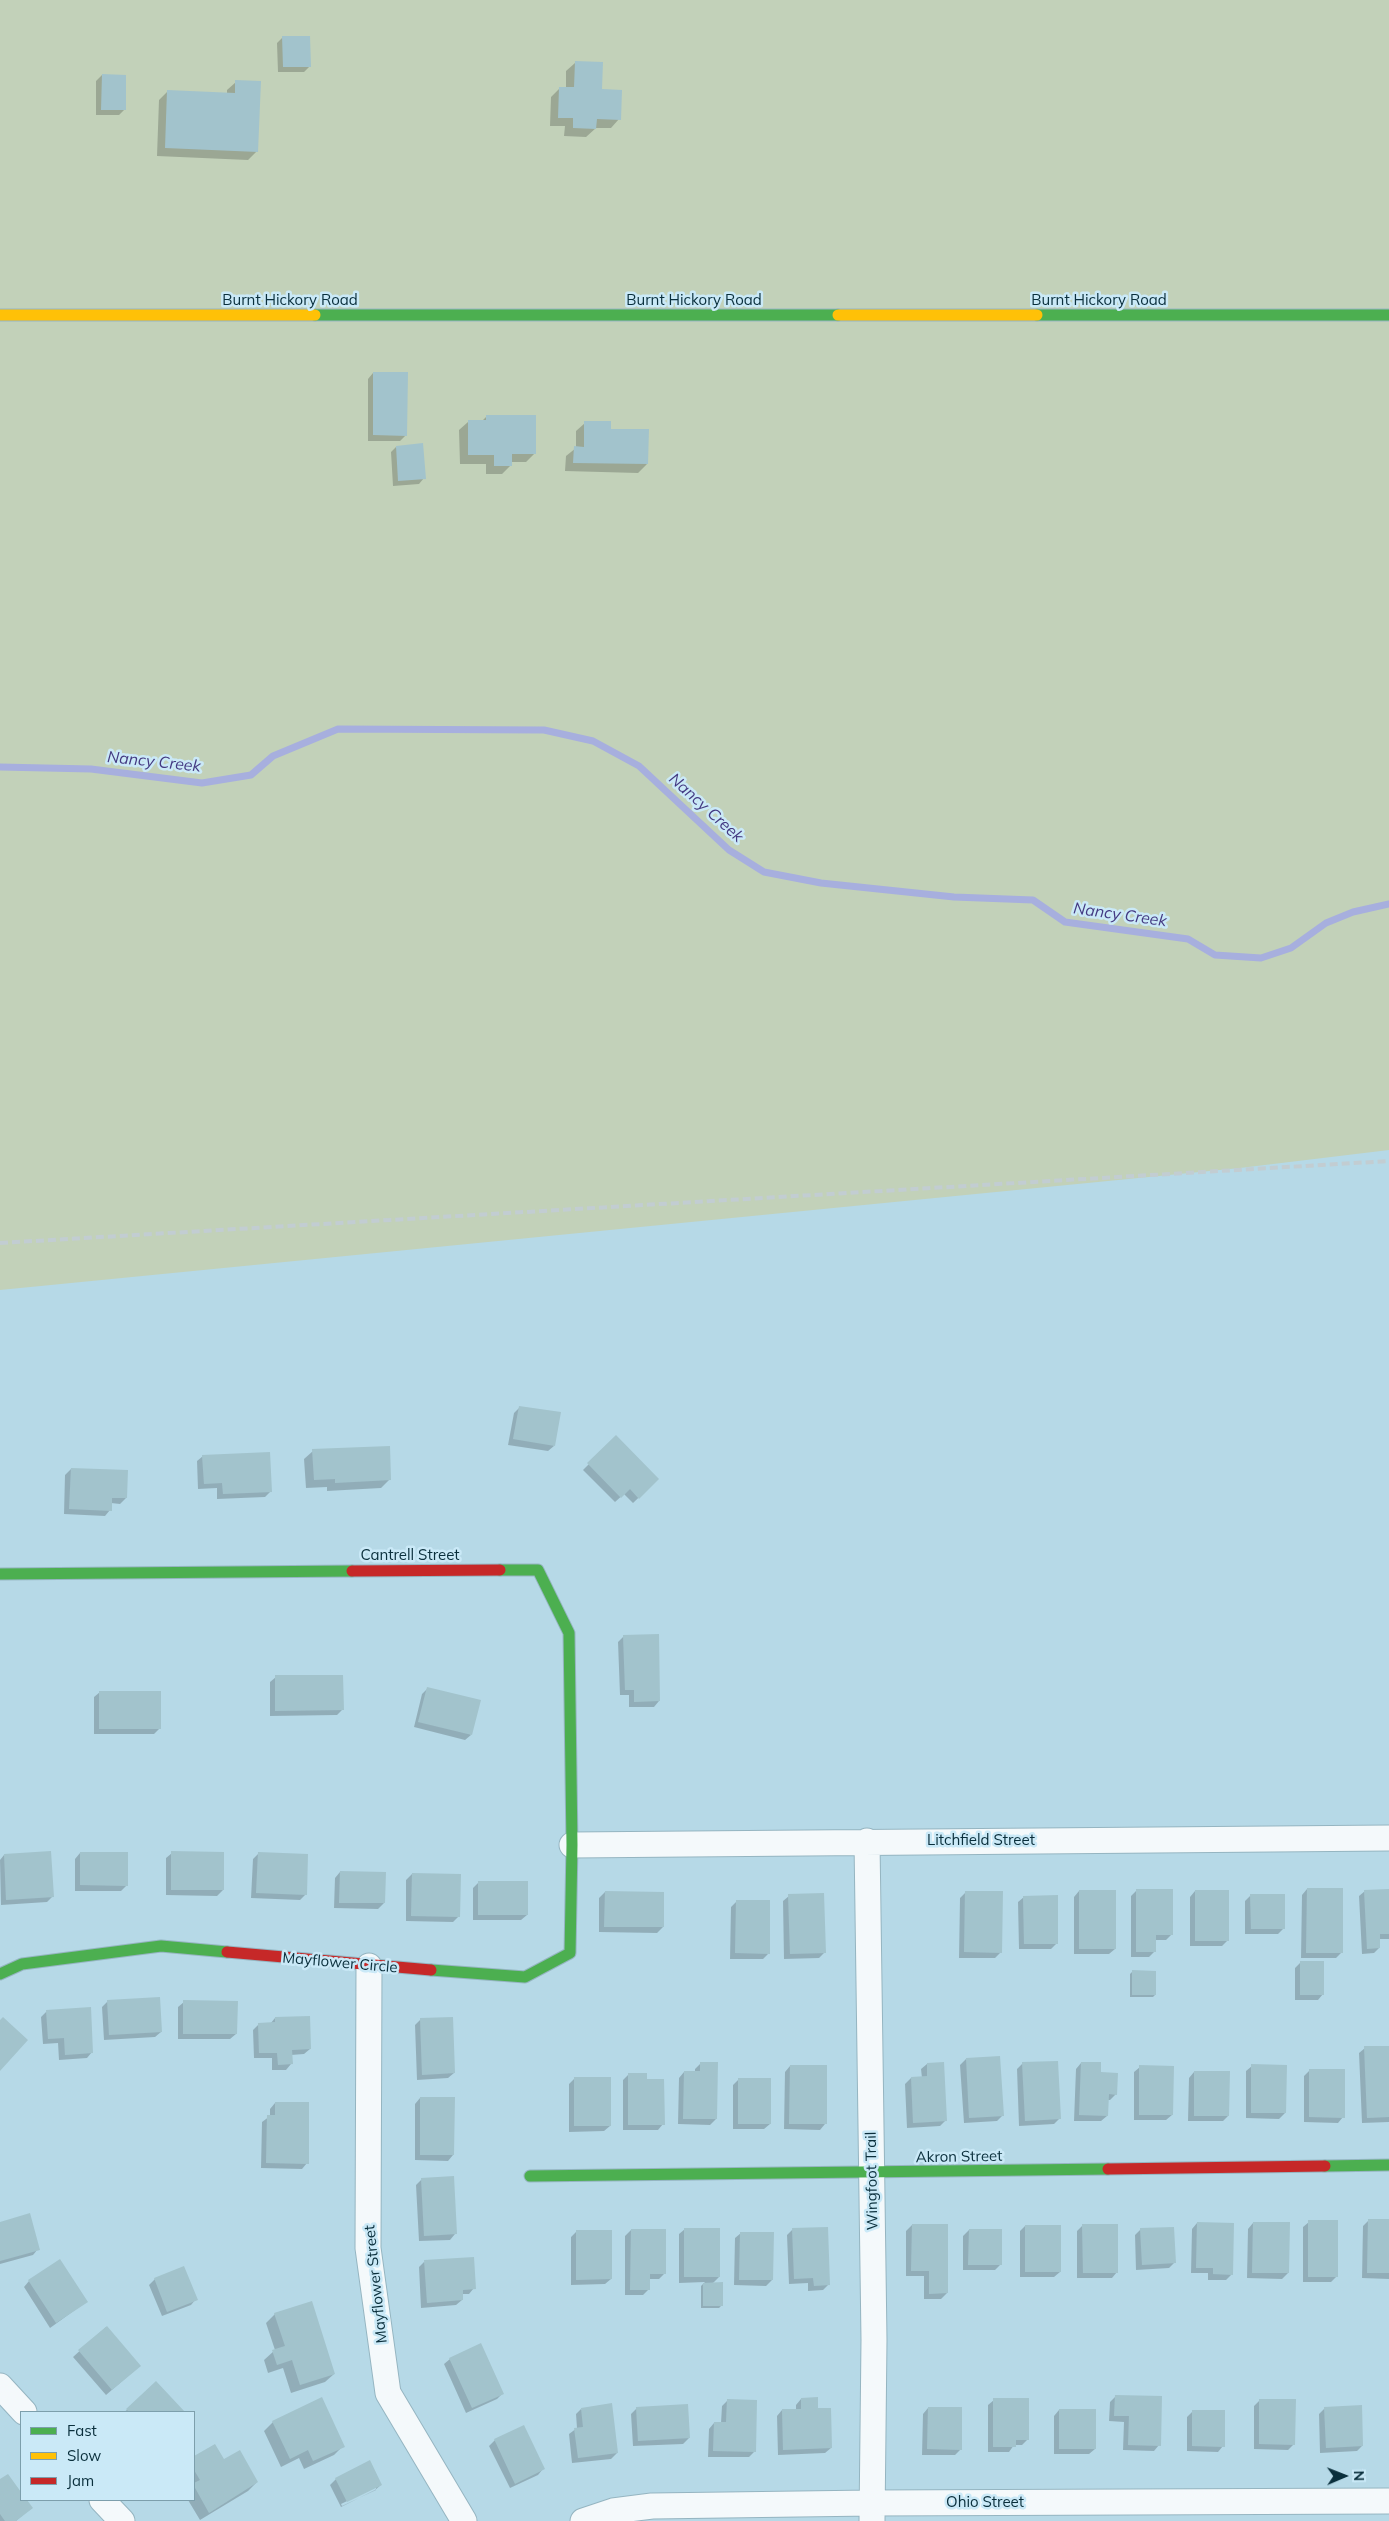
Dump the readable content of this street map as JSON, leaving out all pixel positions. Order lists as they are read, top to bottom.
{
  "streets": {
    "street": [
      "Burnt Hickory Road",
      "Cantrell Street",
      "Litchfield Street",
      "Mayflower Circle",
      "Akron Street",
      "Wingfoot Trail",
      "Mayflower Street",
      "Ohio Street"
    ]
  },
  "crossings": [
    ["Cantrell Street", "Litchfield Street"],
    ["Cantrell Street", "Mayflower Circle"],
    ["Litchfield Street", "Mayflower Circle"],
    ["Litchfield Street", "Wingfoot Trail"],
    ["Mayflower Circle", "Mayflower Street"],
    ["Akron Street", "Wingfoot Trail"],
    ["Wingfoot Trail", "Ohio Street"]
  ],
  "water": ["Nancy Creek"],
  "legend": ["Fast", "Slow", "Jam"],
  "north": "right"
}
